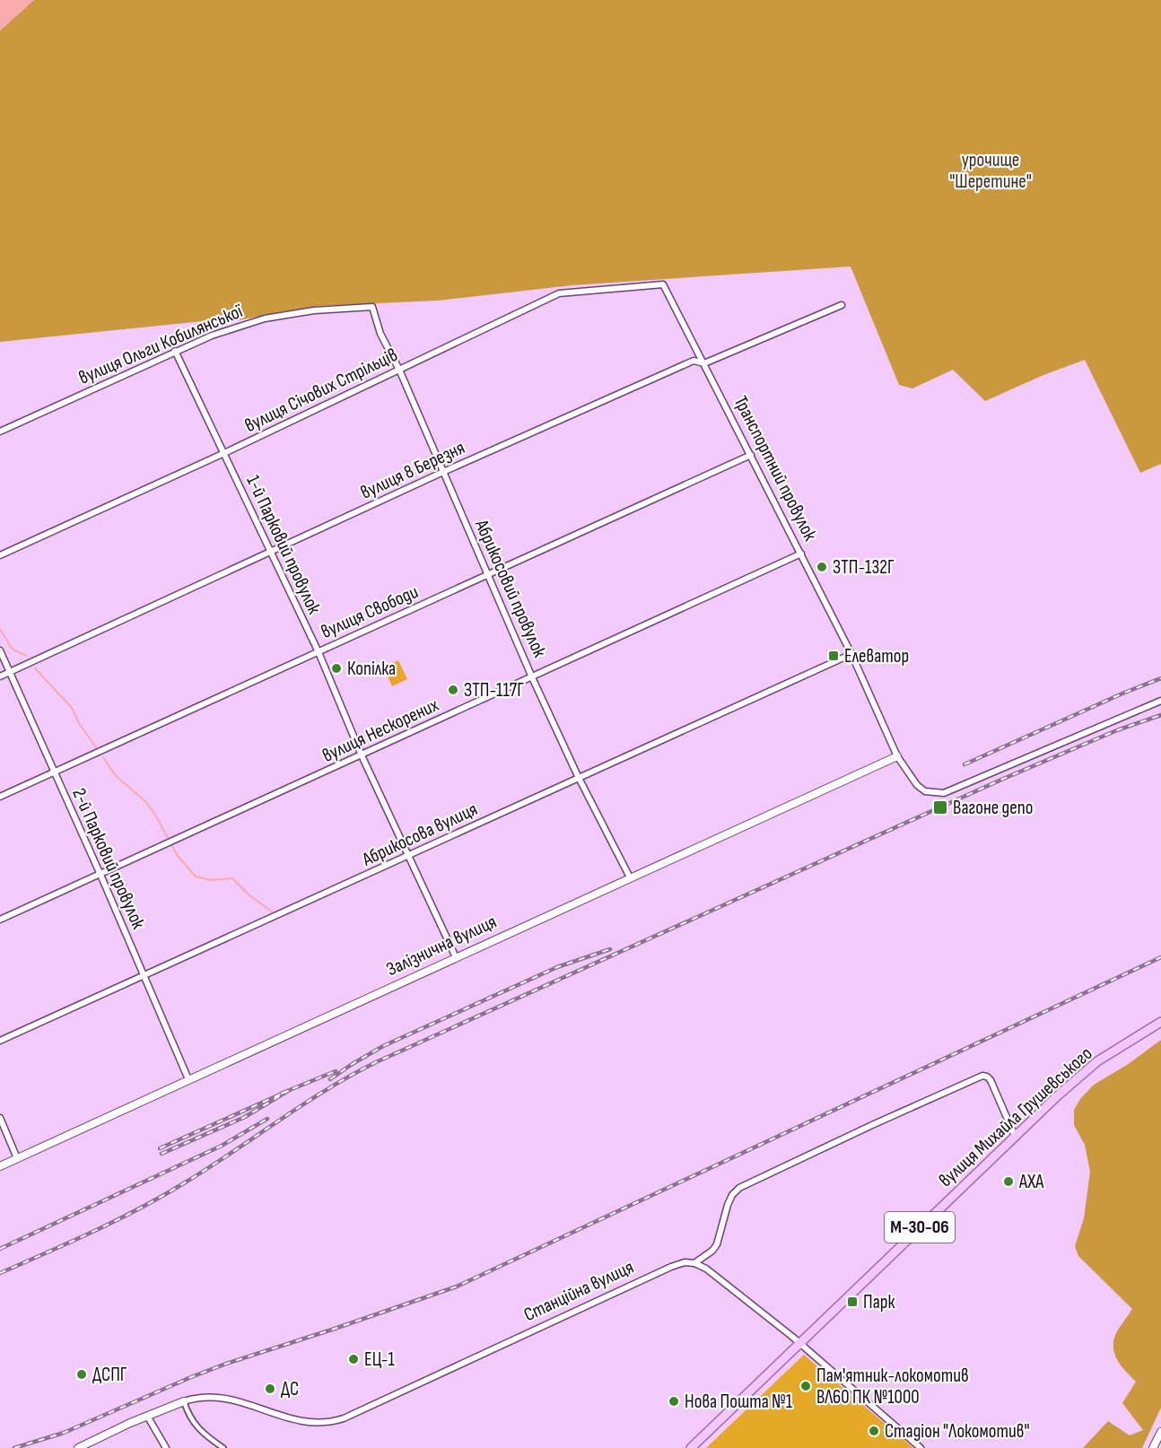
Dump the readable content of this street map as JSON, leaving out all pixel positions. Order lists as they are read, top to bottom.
{
  "streets": {
    "main road": ["вулиця Михайла Грушевського", "М-30-06"],
    "street": [
      "вулиця Ольги Кобилянської",
      "вулиця Січових Стрільців",
      "Транспортний провулок",
      "вулиця 8 Березня",
      "1-й Парковий провулок",
      "Абрикосовий провулок",
      "вулиця Свободи",
      "вулиця Нескорених",
      "Абрикосова вулиця",
      "2-й Парковий провулок",
      "Залізнична вулиця",
      "Станційна вулиця"
    ]
  },
  "crossings": [
    ["вулиця Ольги Кобилянської", "1-й Парковий провулок"],
    ["вулиця Ольги Кобилянської", "Абрикосовий провулок"],
    ["вулиця Січових Стрільців", "Транспортний провулок"],
    ["вулиця Січових Стрільців", "1-й Парковий провулок"],
    ["вулиця Січових Стрільців", "Абрикосовий провулок"],
    ["Транспортний провулок", "вулиця 8 Березня"],
    ["Транспортний провулок", "вулиця Свободи"],
    ["Транспортний провулок", "вулиця Нескорених"],
    ["Транспортний провулок", "Абрикосова вулиця"],
    ["Транспортний провулок", "Залізнична вулиця"],
    ["вулиця 8 Березня", "1-й Парковий провулок"],
    ["вулиця 8 Березня", "Абрикосовий провулок"],
    ["вулиця 8 Березня", "2-й Парковий провулок"],
    ["1-й Парковий провулок", "вулиця Свободи"],
    ["1-й Парковий провулок", "вулиця Нескорених"],
    ["1-й Парковий провулок", "Абрикосова вулиця"],
    ["1-й Парковий провулок", "Залізнична вулиця"],
    ["Абрикосовий провулок", "вулиця Свободи"],
    ["Абрикосовий провулок", "вулиця Нескорених"],
    ["Абрикосовий провулок", "Абрикосова вулиця"],
    ["Абрикосовий провулок", "Залізнична вулиця"],
    ["вулиця Свободи", "2-й Парковий провулок"],
    ["вулиця Нескорених", "2-й Парковий провулок"],
    ["Абрикосова вулиця", "2-й Парковий провулок"],
    ["2-й Парковий провулок", "Залізнична вулиця"],
    ["вулиця Михайла Грушевського", "Станційна вулиця"]
  ],
  "parks": ["урочище \"Шеретине\""],
  "places": {
    "other": [
      "ЗТП-132Г",
      "Копілка",
      "ЗТП-117Г",
      "AXA",
      "ЕЦ-1",
      "ДСПГ",
      "Пам'ятник-локомотив ВЛ60 ПК №1000",
      "ДС",
      "Нова Пошта №1",
      "Стадіон \"Локомотив\""
    ],
    "transit": ["Елеватор", "Вагоне депо", "Парк"]
  }
}
